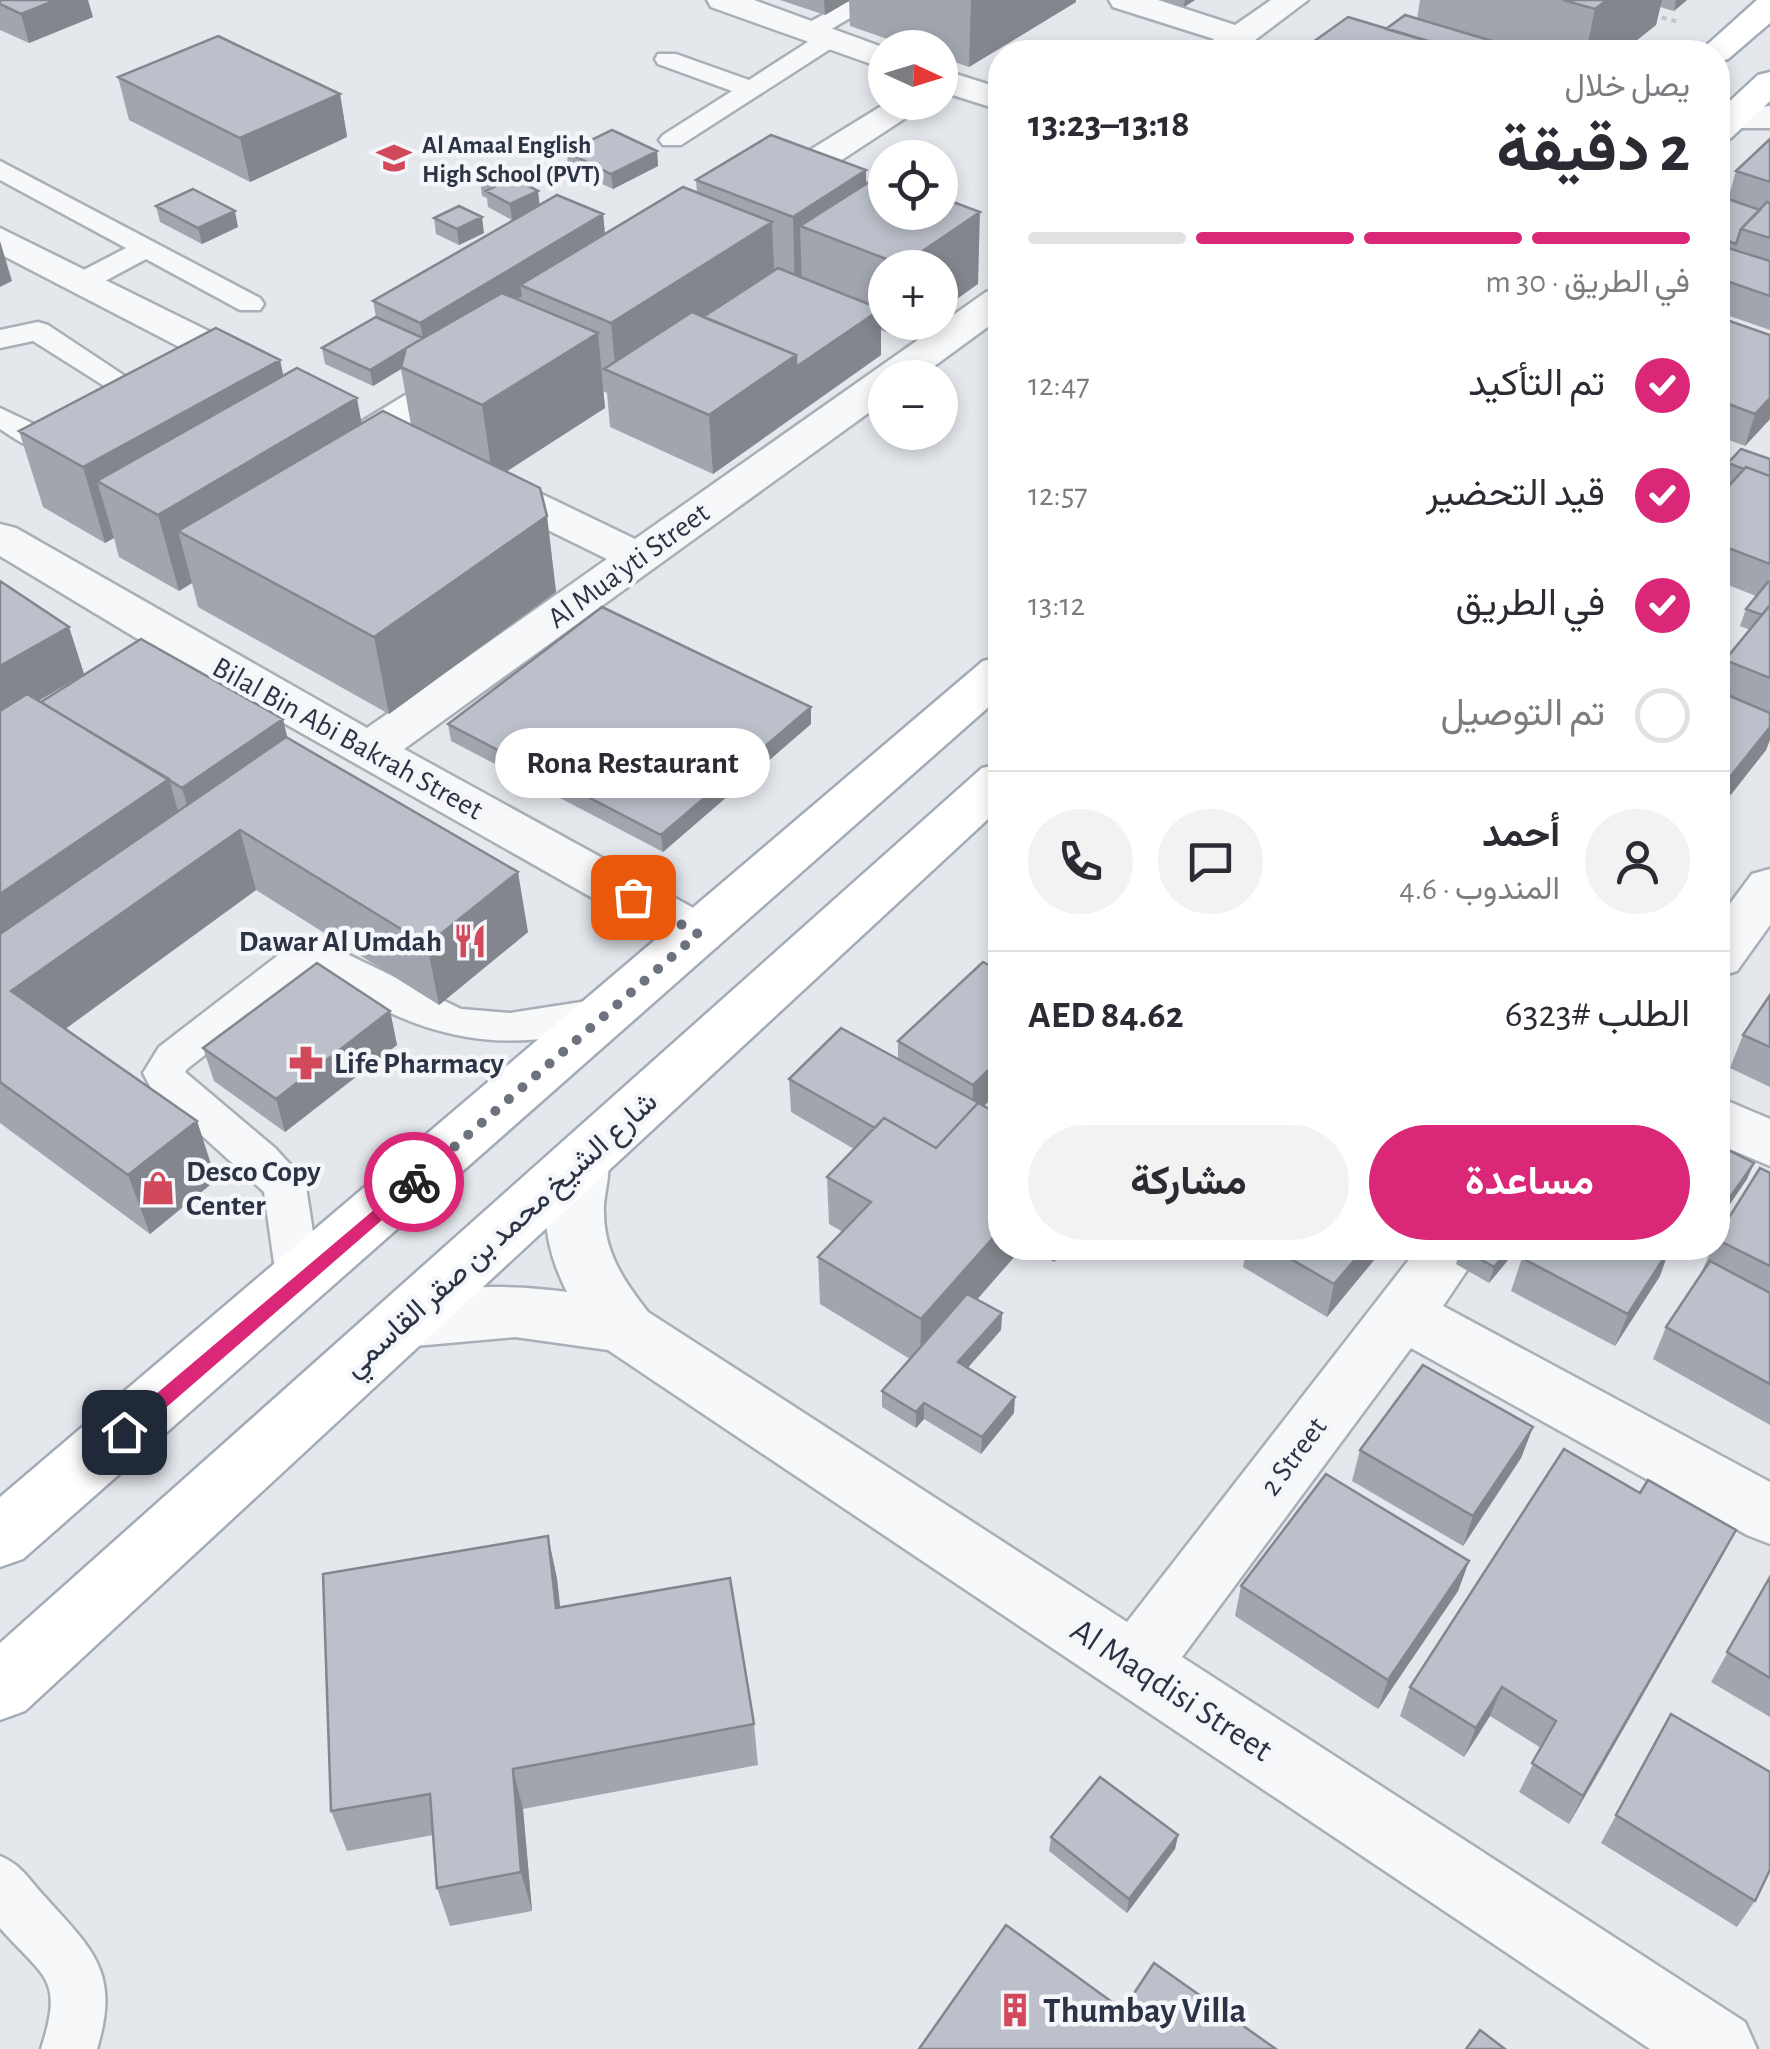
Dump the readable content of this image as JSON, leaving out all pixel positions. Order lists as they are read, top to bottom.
{
  "streets": {
    "main road": ["شارع الشيخ محمد بن صقر القاسمي"],
    "street": [
      "Al Mua'yti Street",
      "Bilal Bin Abi Bakrah Street",
      "2 Street",
      "Al Maqdisi Street"
    ]
  },
  "crossings": [
    ["Al Mua'yti Street", "Bilal Bin Abi Bakrah Street"],
    ["شارع الشيخ محمد بن صقر القاسمي", "Al Maqdisi Street"],
    ["2 Street", "Al Maqdisi Street"]
  ],
  "places": {
    "school or university": ["Al Amaal English High School (PVT)"],
    "other": ["Rona Restaurant"],
    "restaurant": ["Dawar Al Umdah"],
    "pharmacy": ["Life Pharmacy"],
    "shop": ["Desco Copy Center"],
    "building": ["Thumbay Villa"]
  },
  "north": "right",
  "page": {
    "map_buttons": ["+", "−"],
    "heading": ["2 دقيقة", "يصل خلال", "13:18–13:23"],
    "panel": [
      "أحمد",
      "المندوب · 4.6",
      "الطلب #6323",
      "AED 84.62"
    ],
    "bar": "في الطريق · 30 m",
    "list": [
      ["تم التأكيد", "12:47"],
      ["قيد التحضير", "12:57"],
      ["في الطريق", "13:12"],
      "تم التوصيل"
    ],
    "bubble": "Rona Restaurant",
    "buttons": ["مساعدة", "مشاركة"]
  }
}
